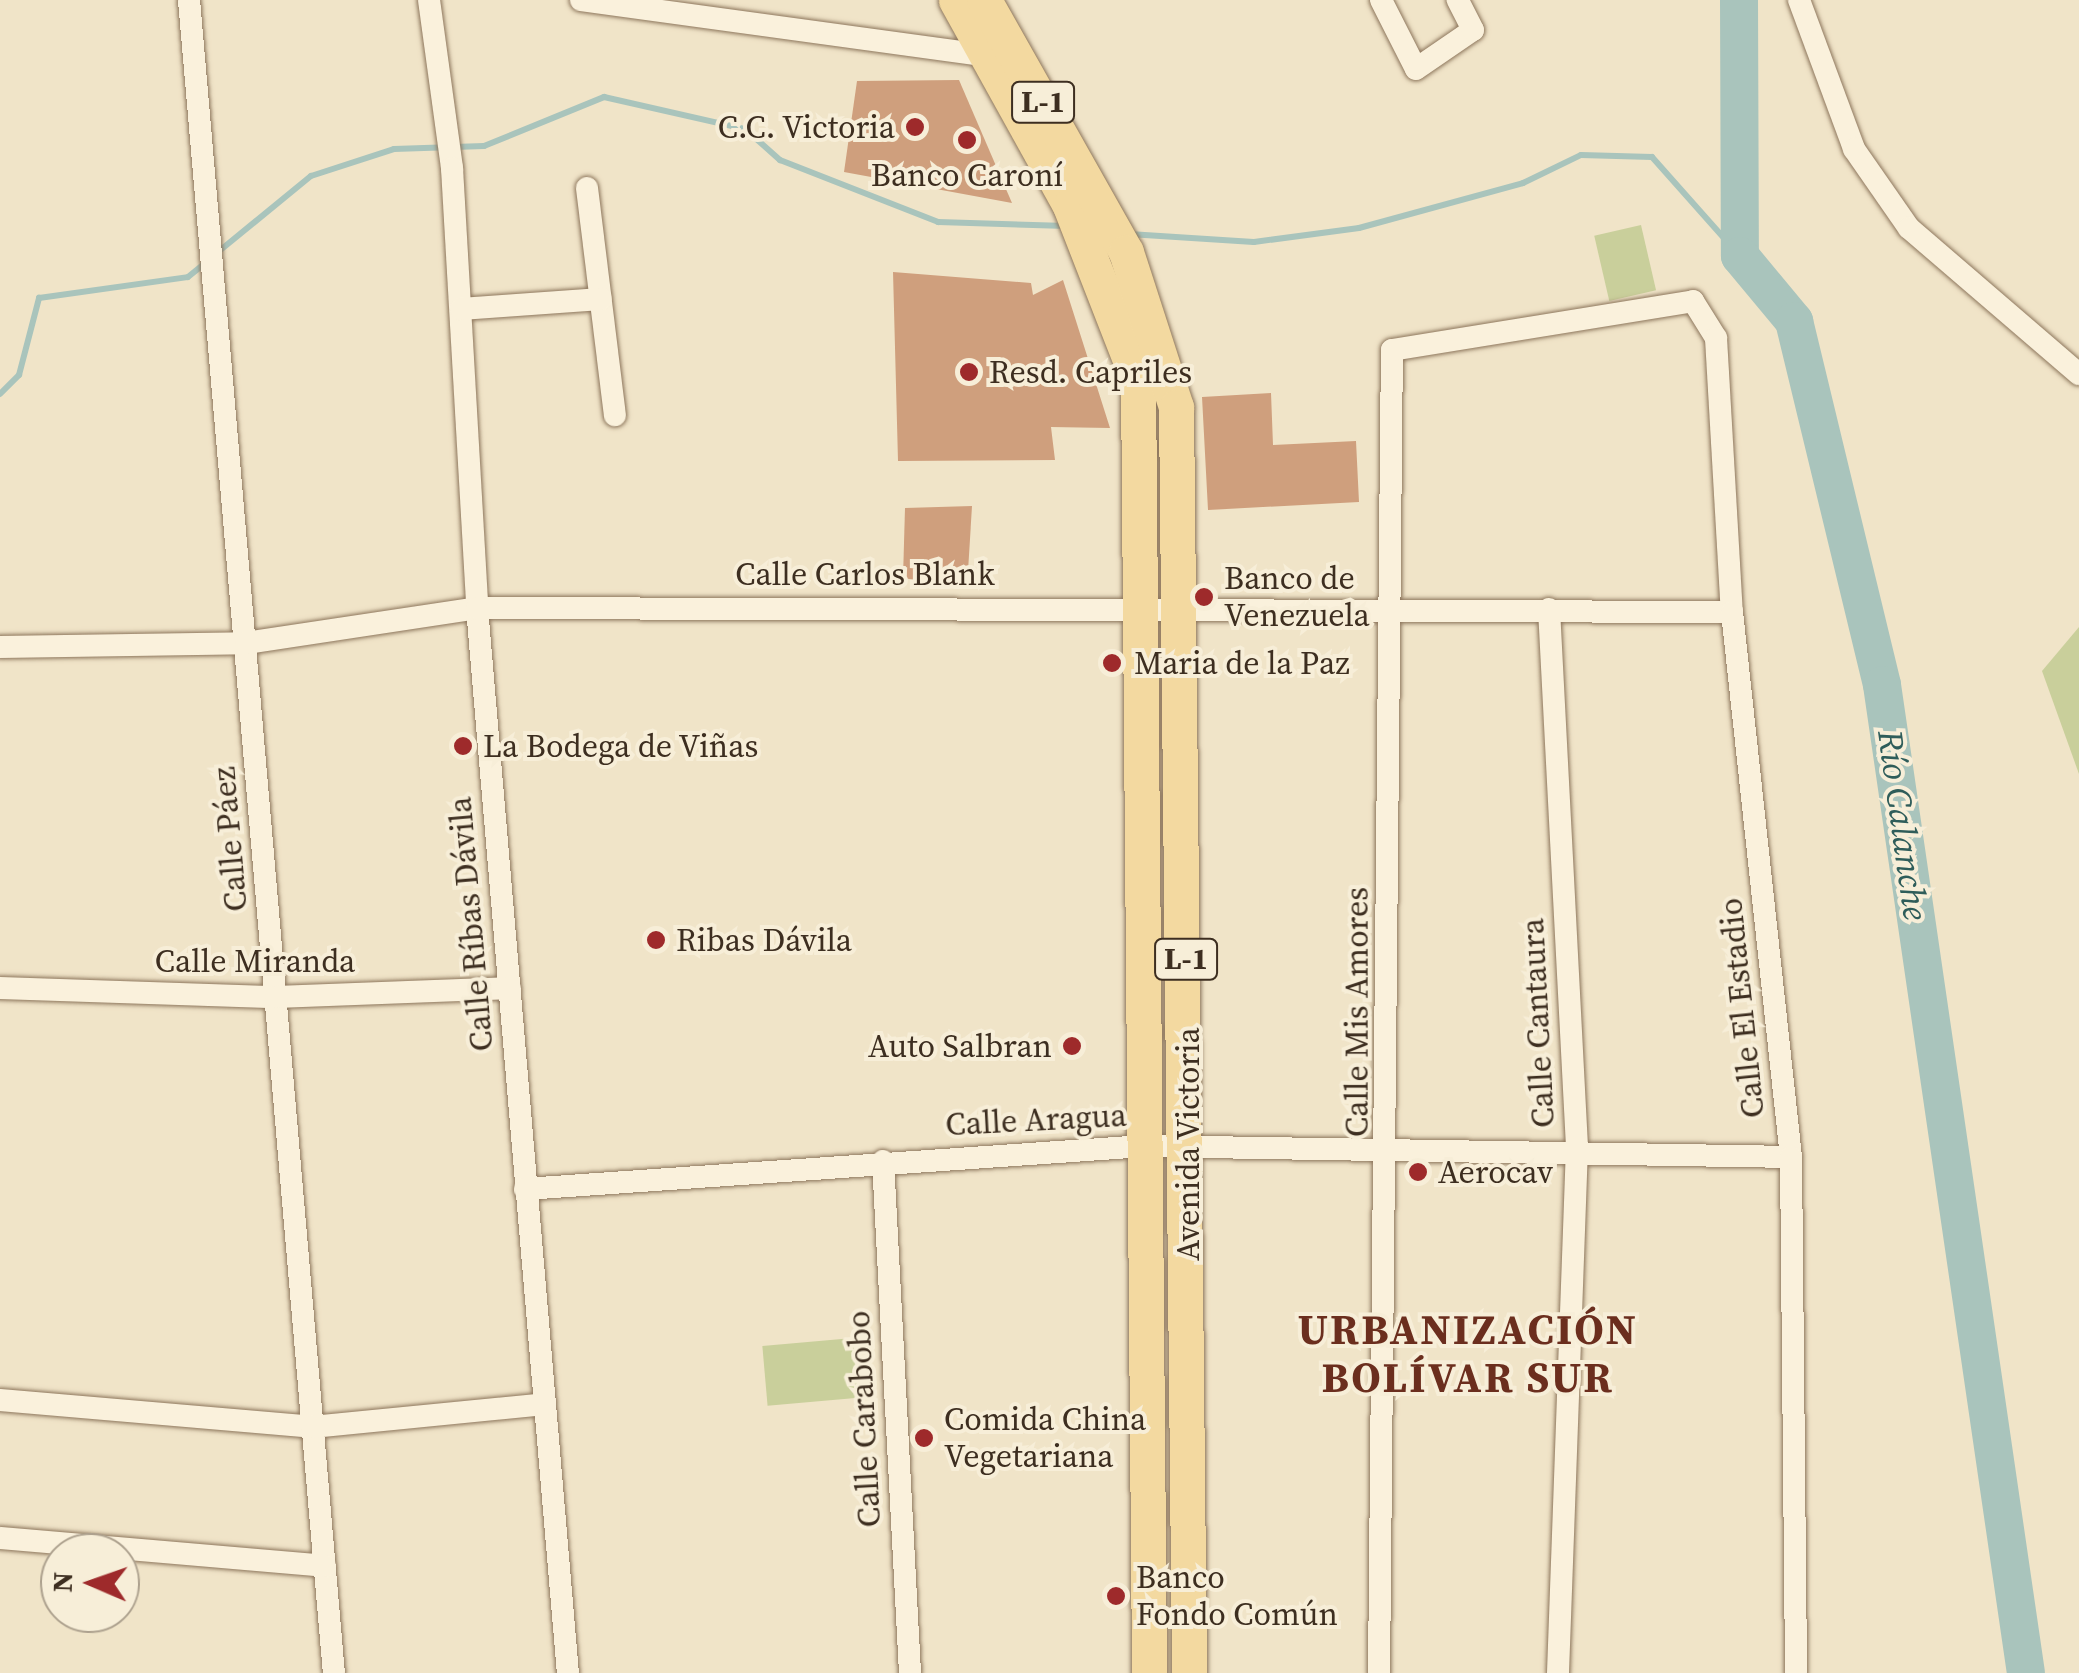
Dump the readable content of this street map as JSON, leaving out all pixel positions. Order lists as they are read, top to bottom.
{
  "streets": {
    "main road": ["L-1", "Avenida Victoria"],
    "street": [
      "Calle Carlos Blank",
      "Calle Páez",
      "Calle Ríbas Dávila",
      "Calle Miranda",
      "Calle El Estadio",
      "Calle Mis Amores",
      "Calle Cantaura",
      "Calle Aragua",
      "Calle Carabobo"
    ]
  },
  "crossings": [
    ["Calle Carlos Blank", "Calle Páez"],
    ["Calle Carlos Blank", "Calle Ríbas Dávila"],
    ["Calle Carlos Blank", "Calle El Estadio"],
    ["Calle Carlos Blank", "Calle Mis Amores"],
    ["Calle Carlos Blank", "Calle Cantaura"],
    ["Calle Carlos Blank", "Avenida Victoria"],
    ["Calle Páez", "Calle Miranda"],
    ["Calle Ríbas Dávila", "Calle Miranda"],
    ["Calle Ríbas Dávila", "Calle Aragua"],
    ["Calle El Estadio", "Calle Mis Amores"],
    ["Calle El Estadio", "Calle Aragua"],
    ["Calle Mis Amores", "Calle Aragua"],
    ["Calle Cantaura", "Calle Aragua"],
    ["Calle Aragua", "Avenida Victoria"],
    ["Calle Aragua", "Calle Carabobo"]
  ],
  "districts": ["URBANIZACIÓN BOLÍVAR SUR"],
  "water": ["Río Calanche"],
  "places": [
    "C.C. Victoria",
    "Banco Caroní",
    "Resd. Capriles",
    "Banco de Venezuela",
    "Maria de la Paz",
    "La Bodega de Viñas",
    "Ribas Dávila",
    "Auto Salbran",
    "Aerocav",
    "Comida China Vegetariana",
    "Banco Fondo Común"
  ],
  "north": "left"
}
